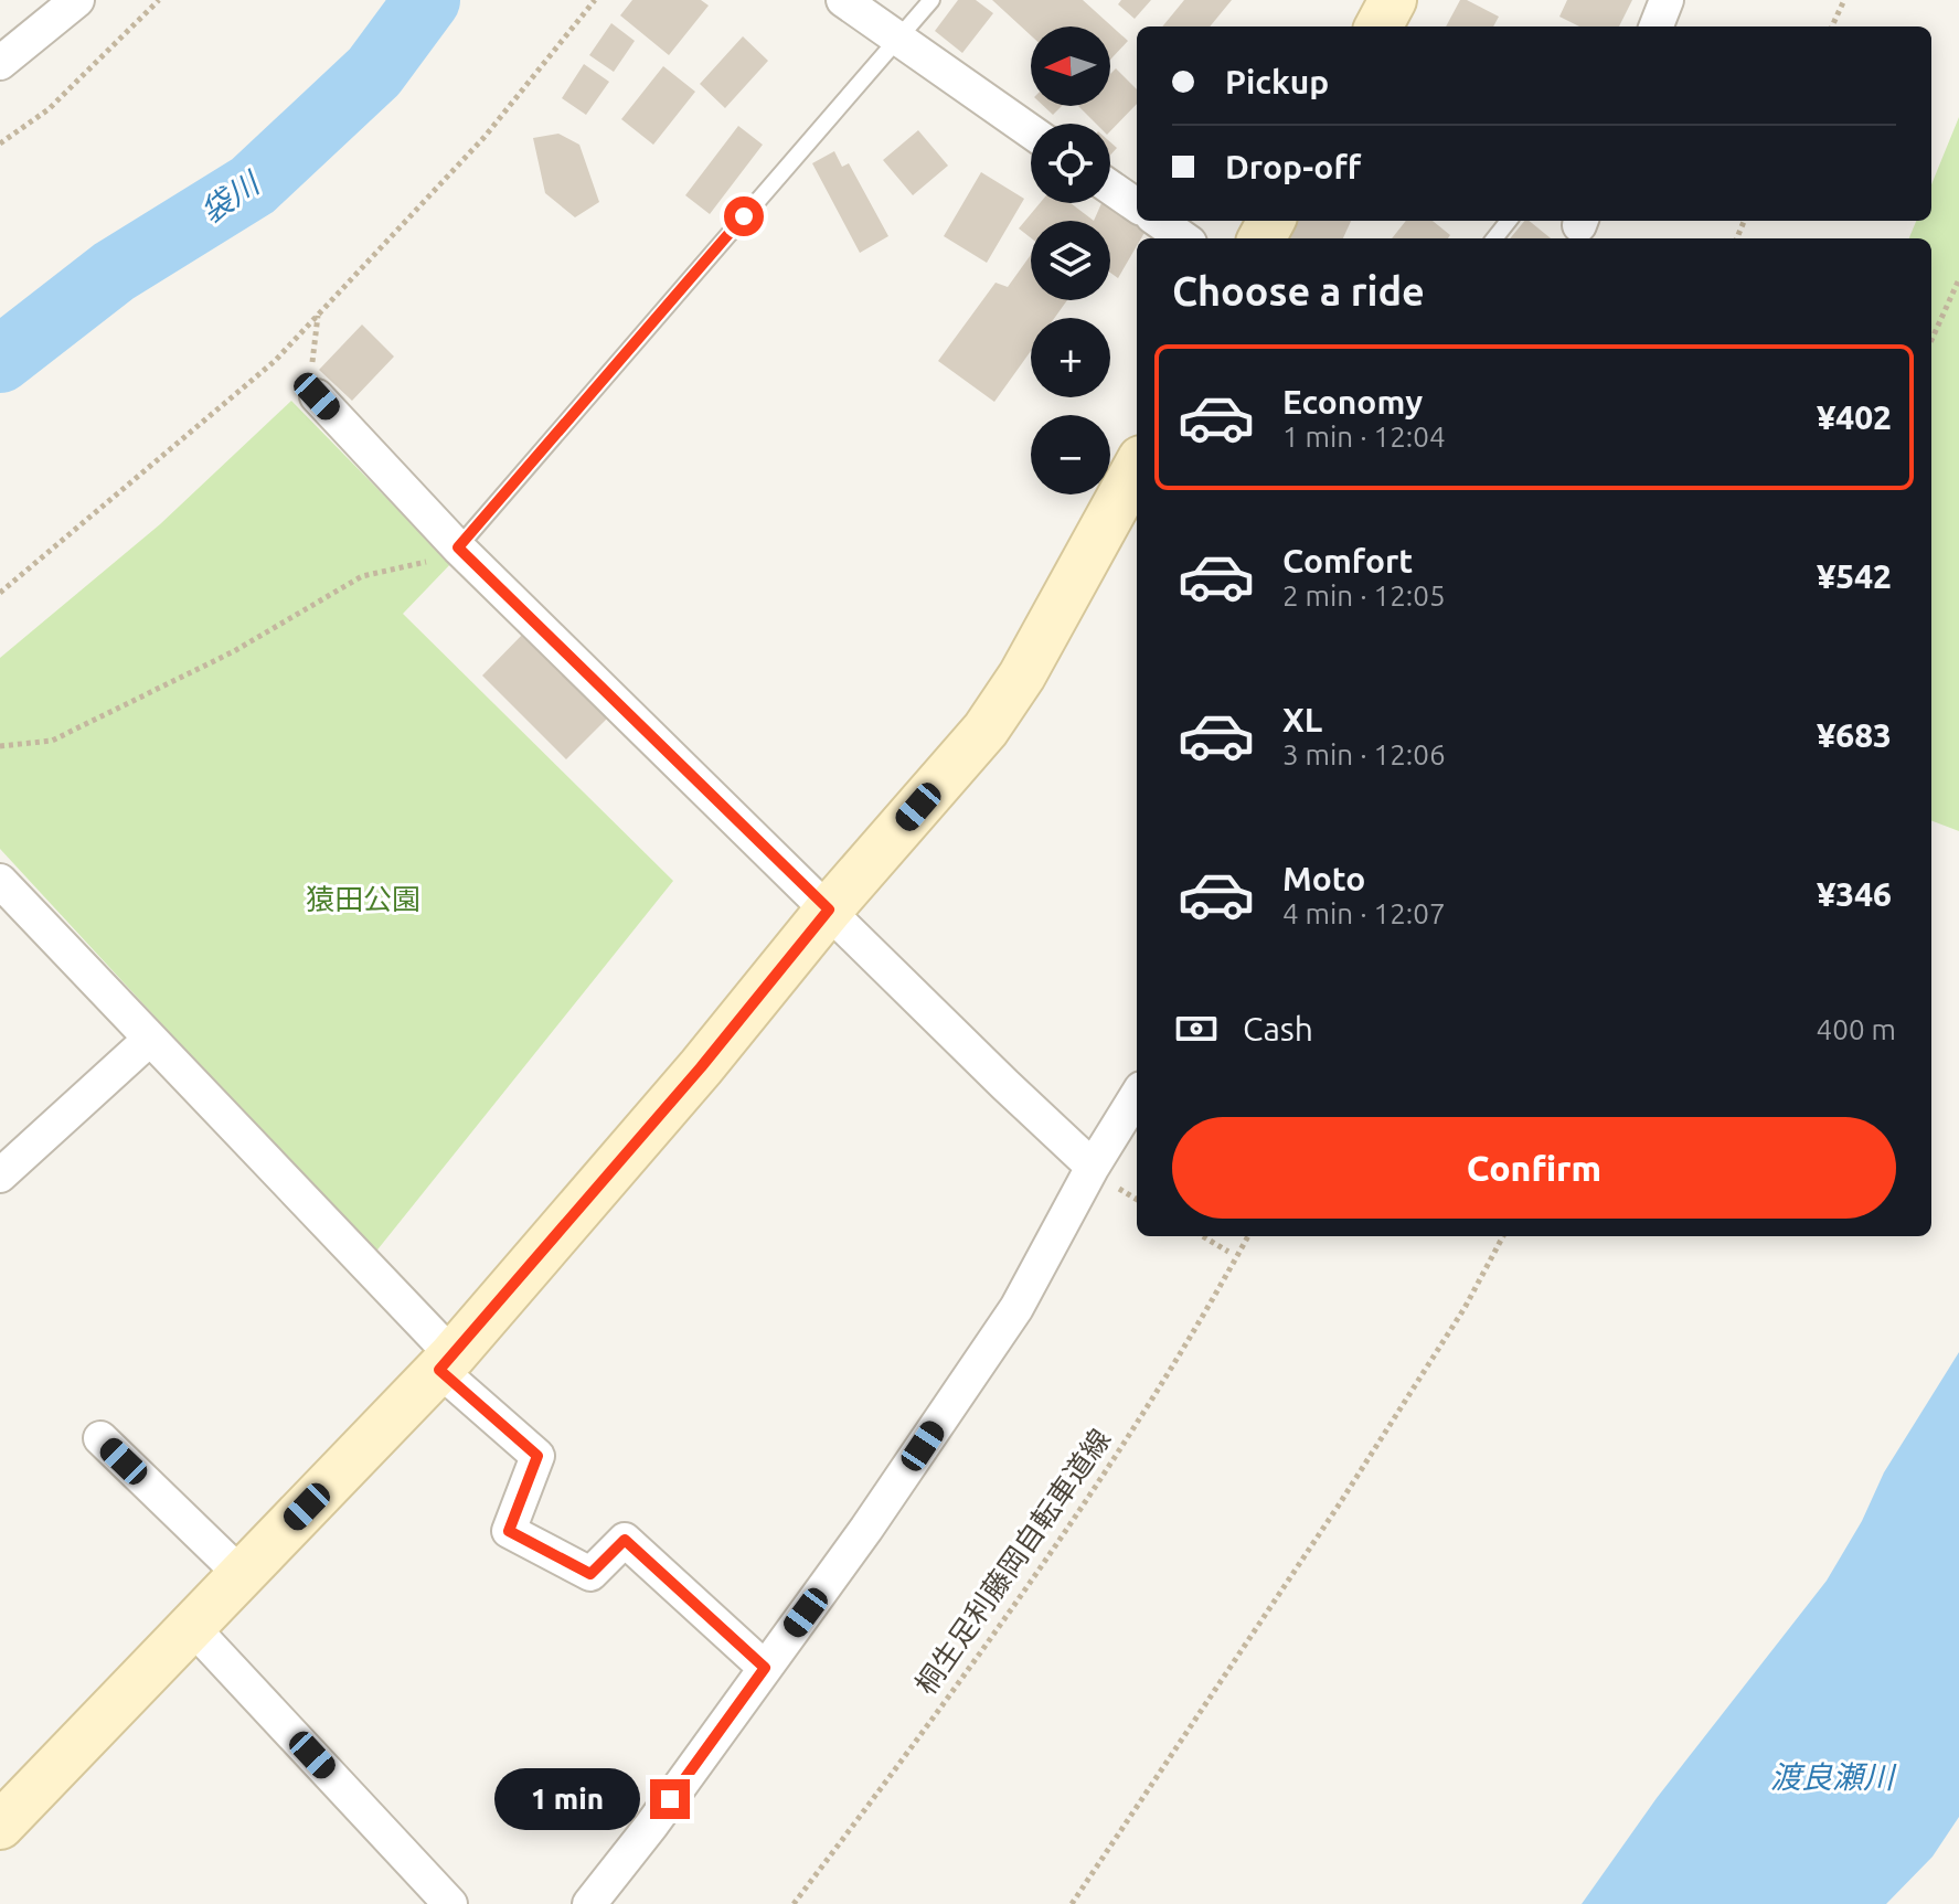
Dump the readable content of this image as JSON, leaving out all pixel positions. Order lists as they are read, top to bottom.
{
  "streets": {
    "path": ["桐生足利藤岡自転車道線"]
  },
  "water": ["袋川", "渡良瀬川"],
  "parks": ["猿田公園"],
  "north": "left",
  "page": {
    "map_buttons": ["+", "−"],
    "banner": ["Pickup", "Drop-off"],
    "heading": "Choose a ride",
    "list": [
      {
        "name": "Economy",
        "note": "1 min · 12:04",
        "value": "¥402"
      },
      {
        "name": "Comfort",
        "note": "2 min · 12:05",
        "value": "¥542"
      },
      {
        "name": "XL",
        "note": "3 min · 12:06",
        "value": "¥683"
      },
      {
        "name": "Moto",
        "note": "4 min · 12:07",
        "value": "¥346"
      }
    ],
    "pay": ["Cash", "400 m"],
    "buttons": "Confirm",
    "bubble": "1 min"
  }
}
